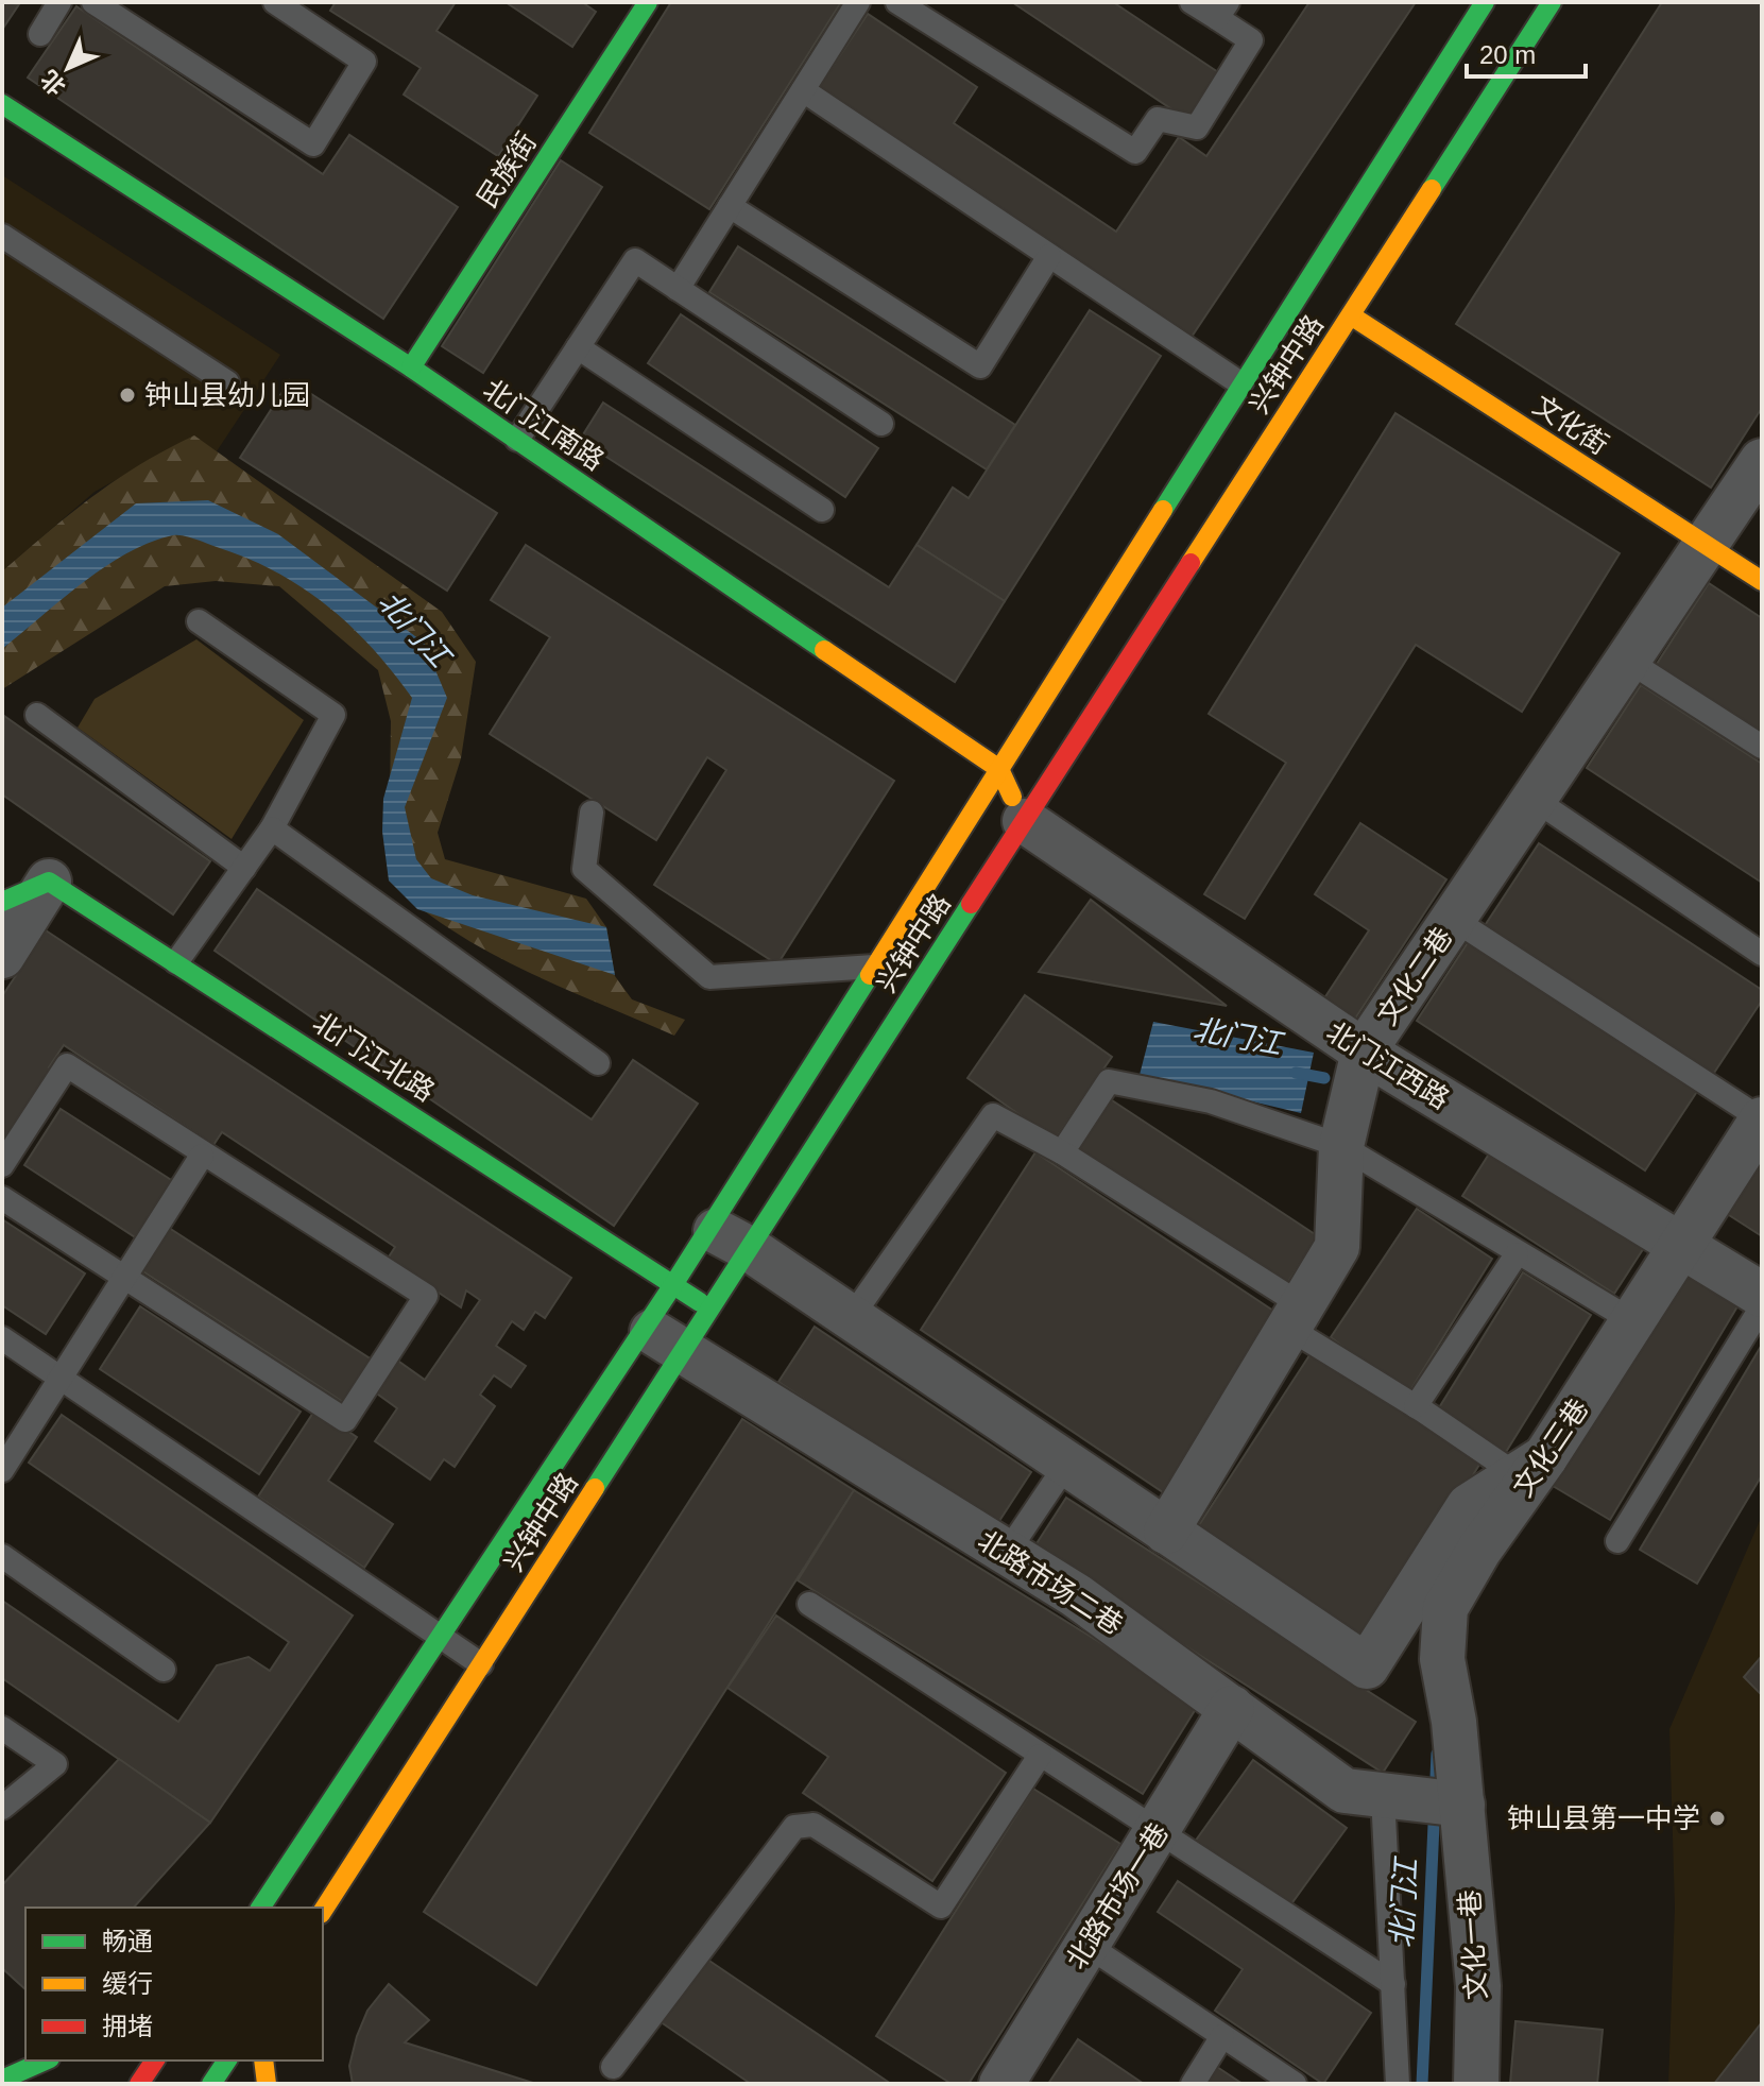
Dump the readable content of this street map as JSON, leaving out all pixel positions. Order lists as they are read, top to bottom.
{
  "streets": {
    "main road": [
      "民族街",
      "兴钟中路",
      "北门江南路",
      "文化街",
      "北门江北路"
    ],
    "street": [
      "文化二巷",
      "北门江西路",
      "文化三巷",
      "北路市场二巷",
      "北路市场一巷",
      "文化一巷"
    ]
  },
  "crossings": [
    ["民族街", "北门江南路"],
    ["兴钟中路", "北门江南路"],
    ["兴钟中路", "文化街"],
    ["兴钟中路", "北门江北路"],
    ["兴钟中路", "北门江西路"],
    ["兴钟中路", "北路市场二巷"],
    ["北门江南路", "北门江西路"],
    ["文化街", "文化二巷"],
    ["文化二巷", "北门江西路"],
    ["北门江西路", "文化三巷"],
    ["文化三巷", "北路市场二巷"],
    ["文化三巷", "文化一巷"],
    ["北路市场二巷", "北路市场一巷"],
    ["北路市场二巷", "文化一巷"]
  ],
  "water": ["北门江"],
  "places": ["钟山县幼儿园", "钟山县第一中学"],
  "legend": ["畅通", "缓行", "拥堵"],
  "scale_bar": "20 m",
  "north": "bottom left"
}
